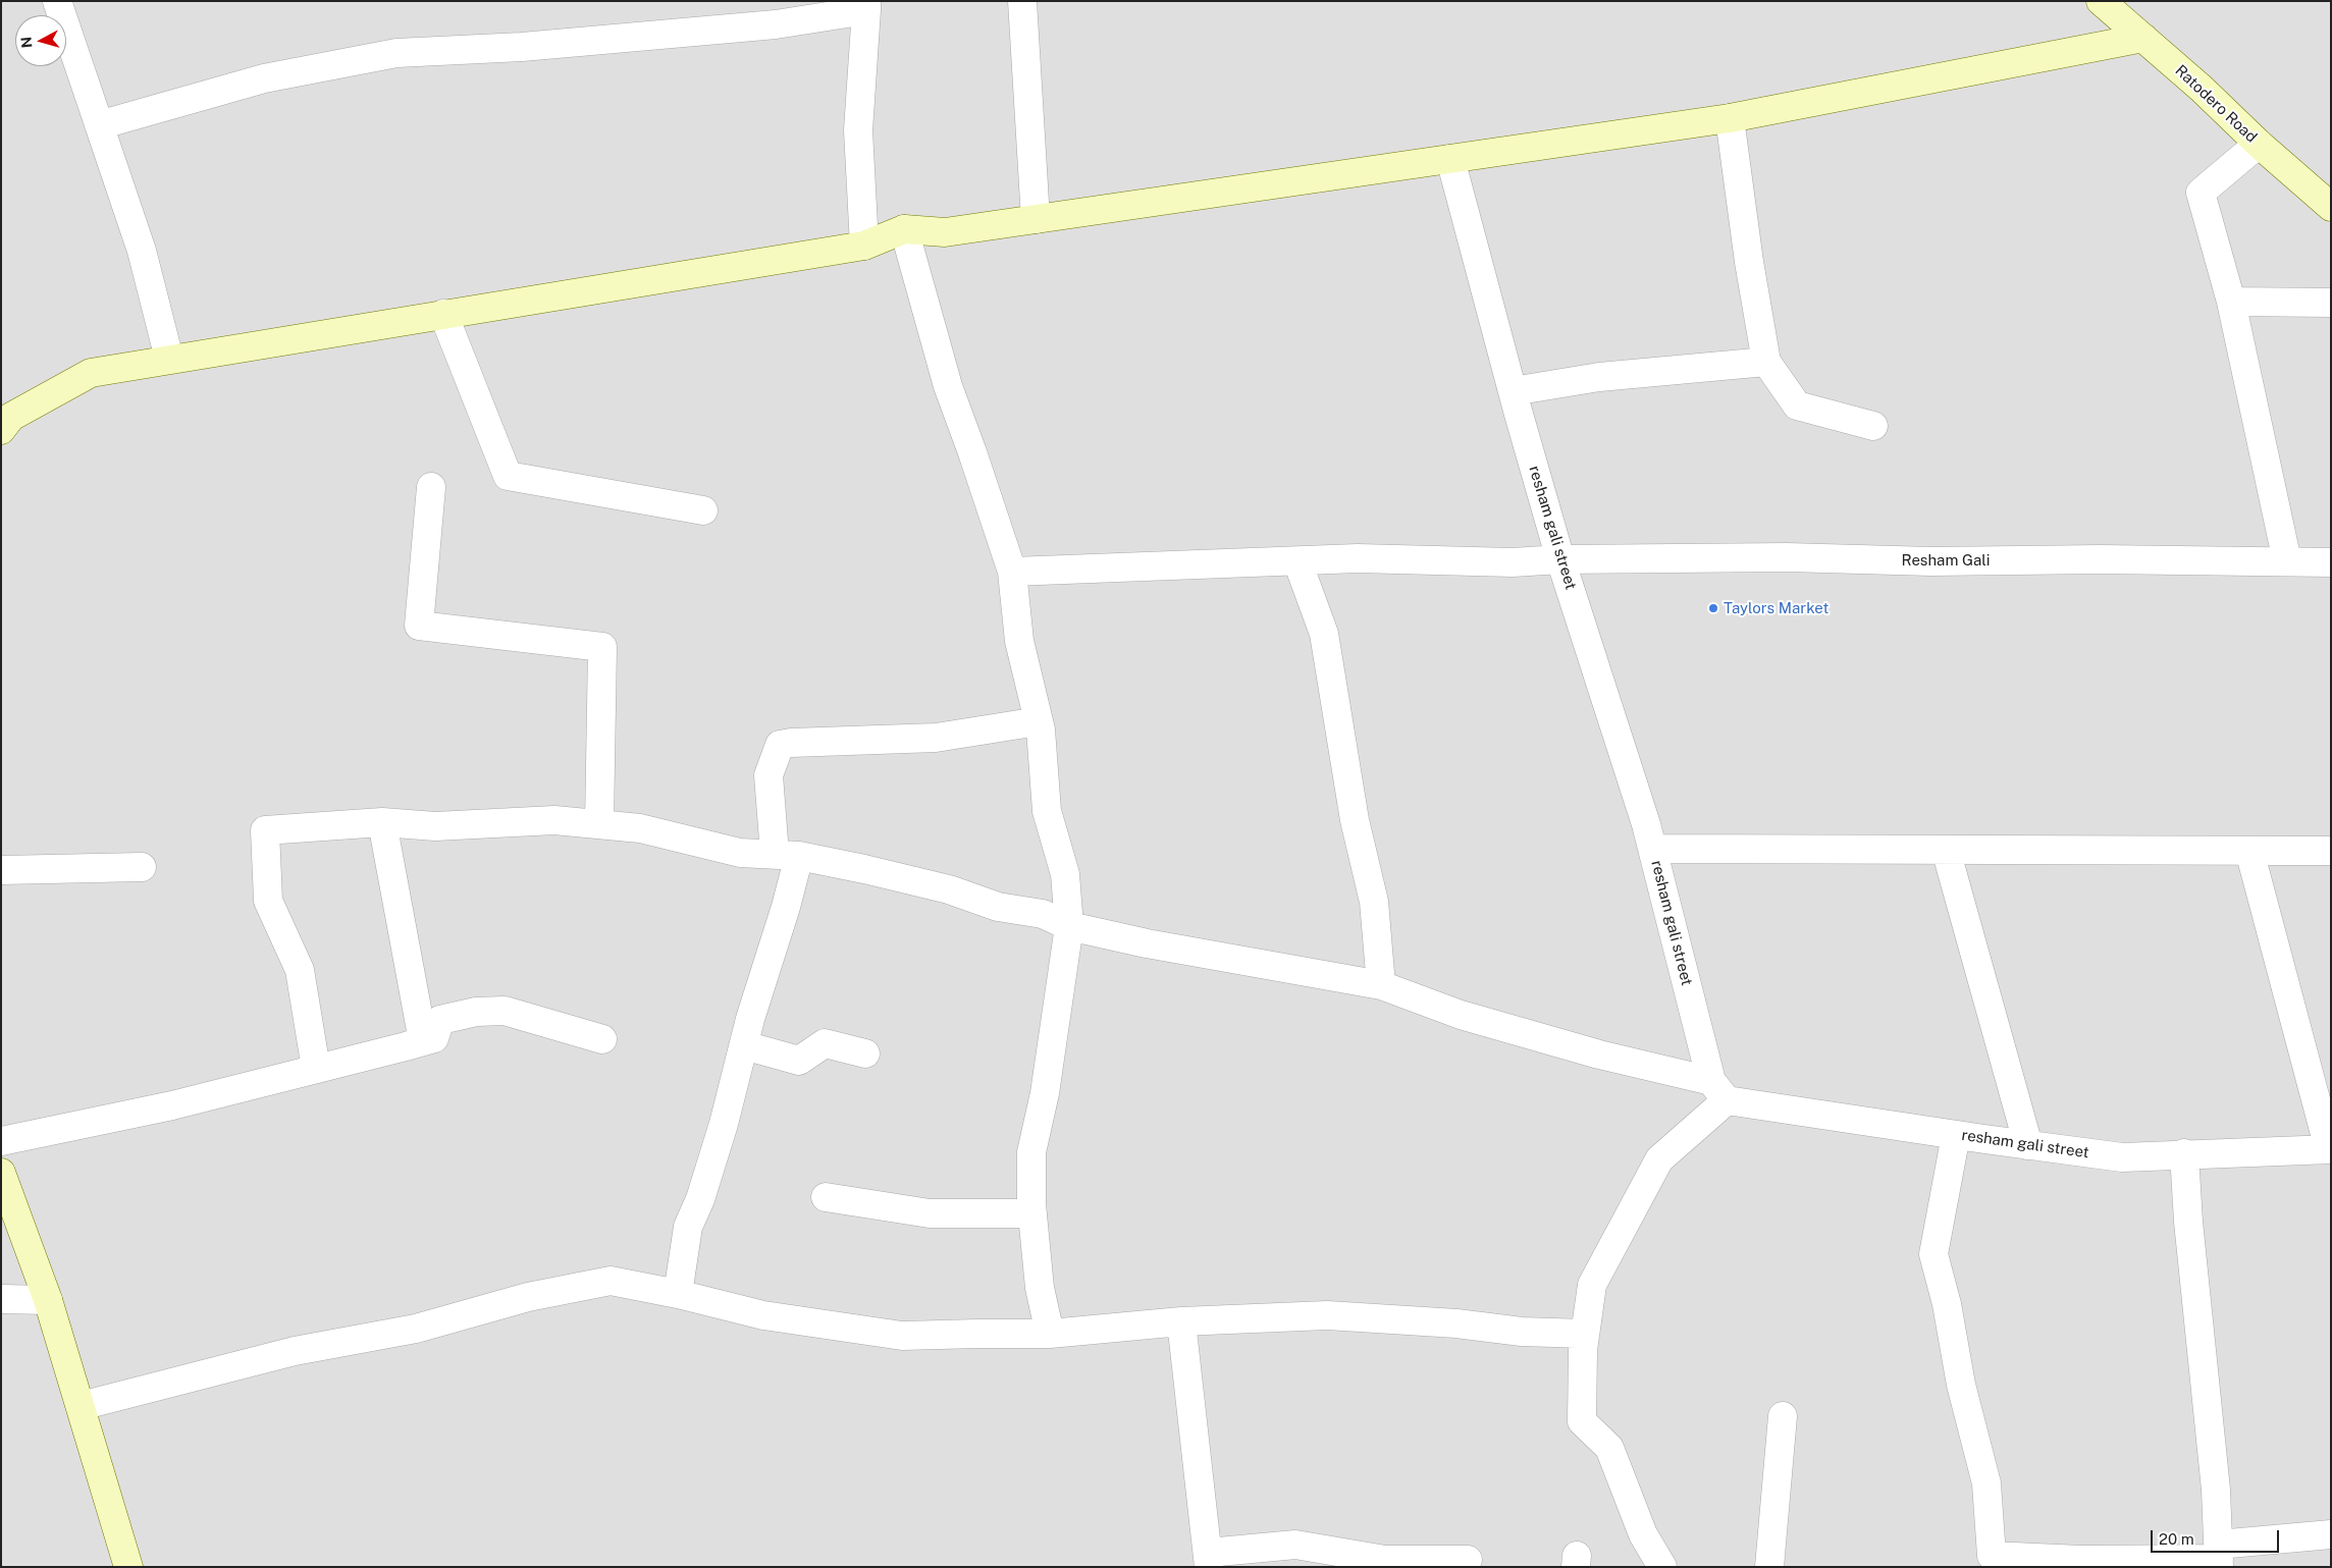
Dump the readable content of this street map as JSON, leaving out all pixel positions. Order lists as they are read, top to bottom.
{
  "streets": {
    "main road": ["Ratodero Road"],
    "street": ["resham gali street", "Resham Gali"]
  },
  "crossings": [
    ["resham gali street", "Resham Gali"]
  ],
  "places": ["Taylors Market"],
  "scale_bar": "20 m",
  "north": "left"
}
